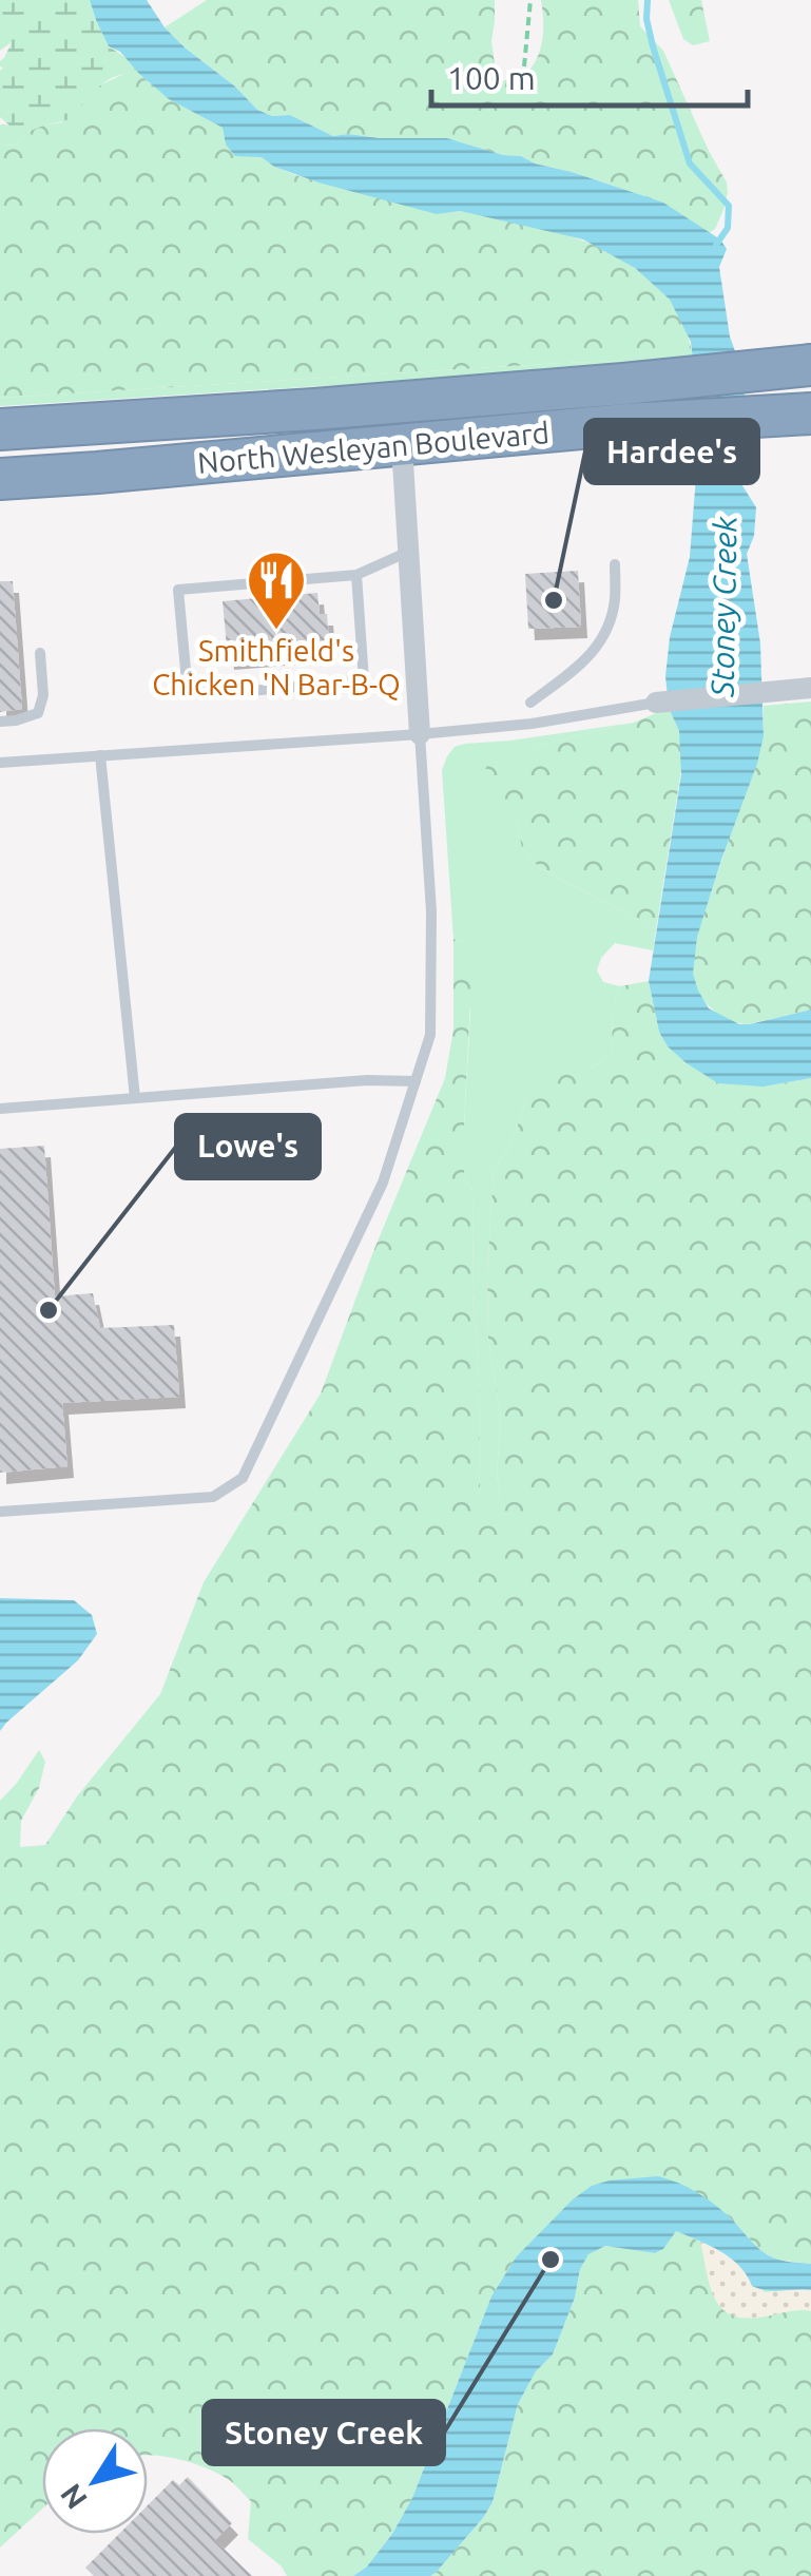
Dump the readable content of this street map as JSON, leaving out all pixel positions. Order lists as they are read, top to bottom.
{
  "streets": {
    "highway": ["North Wesleyan Boulevard"]
  },
  "water": ["Stoney Creek"],
  "places": {
    "other": ["Hardee's", "Lowe's", "Stoney Creek"],
    "restaurant": ["Smithfield's Chicken 'N Bar-B-Q"]
  },
  "scale_bar": "100 m",
  "north": "bottom left"
}
